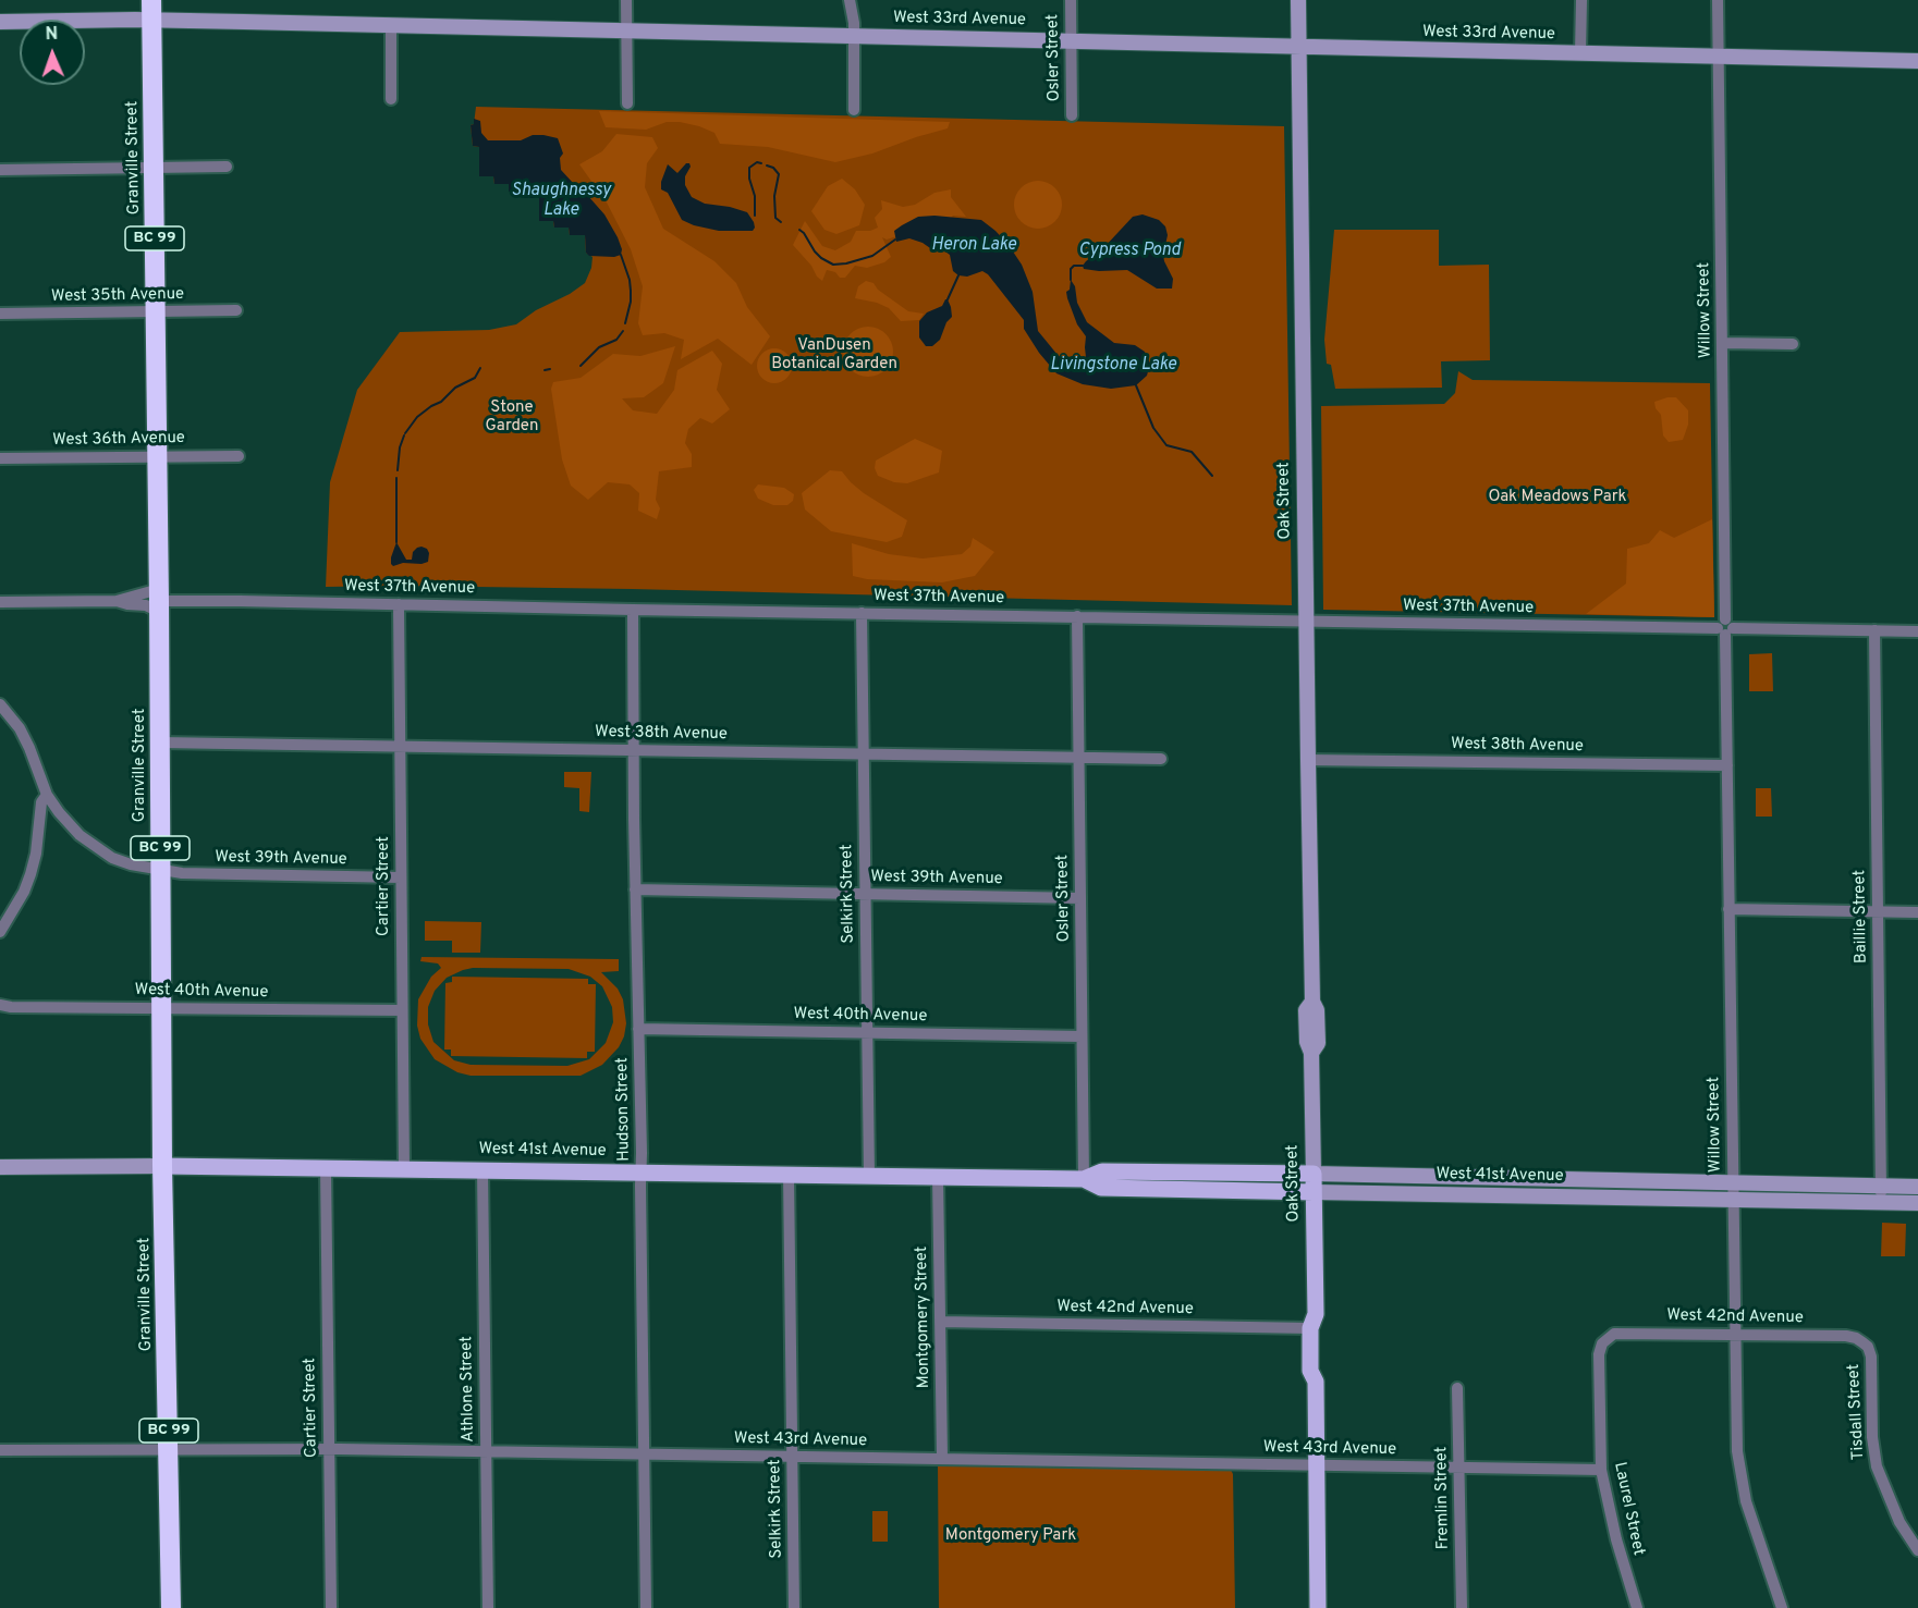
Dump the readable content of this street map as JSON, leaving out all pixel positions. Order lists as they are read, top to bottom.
{
  "streets": {
    "highway": ["Granville Street", "BC 99"],
    "main road": ["West 33rd Avenue", "Oak Street", "West 41st Avenue"],
    "street": [
      "Osler Street",
      "West 35th Avenue",
      "Willow Street",
      "West 36th Avenue",
      "West 37th Avenue",
      "West 38th Avenue",
      "West 39th Avenue",
      "Cartier Street",
      "Selkirk Street",
      "Baillie Street",
      "West 40th Avenue",
      "Hudson Street",
      "West 42nd Avenue",
      "Montgomery Street",
      "Athlone Street",
      "Tisdall Street",
      "West 43rd Avenue",
      "Fremlin Street",
      "Laurel Street"
    ]
  },
  "crossings": [
    ["West 33rd Avenue", "Osler Street"],
    ["West 33rd Avenue", "Granville Street"],
    ["West 33rd Avenue", "Willow Street"],
    ["West 33rd Avenue", "Oak Street"],
    ["Osler Street", "West 37th Avenue"],
    ["Osler Street", "West 38th Avenue"],
    ["Osler Street", "West 39th Avenue"],
    ["Osler Street", "West 40th Avenue"],
    ["Osler Street", "West 41st Avenue"],
    ["Granville Street", "West 35th Avenue"],
    ["Granville Street", "West 36th Avenue"],
    ["Granville Street", "West 37th Avenue"],
    ["Granville Street", "West 38th Avenue"],
    ["Granville Street", "West 39th Avenue"],
    ["Granville Street", "West 40th Avenue"],
    ["Granville Street", "West 41st Avenue"],
    ["Granville Street", "West 43rd Avenue"],
    ["Willow Street", "West 37th Avenue"],
    ["Willow Street", "West 38th Avenue"],
    ["Willow Street", "West 41st Avenue"],
    ["Willow Street", "West 42nd Avenue"],
    ["Oak Street", "West 37th Avenue"],
    ["Oak Street", "West 38th Avenue"],
    ["Oak Street", "West 41st Avenue"],
    ["Oak Street", "West 42nd Avenue"],
    ["Oak Street", "West 43rd Avenue"],
    ["West 37th Avenue", "Cartier Street"],
    ["West 37th Avenue", "Selkirk Street"],
    ["West 37th Avenue", "Baillie Street"],
    ["West 37th Avenue", "Hudson Street"],
    ["West 38th Avenue", "Cartier Street"],
    ["West 38th Avenue", "Selkirk Street"],
    ["West 38th Avenue", "Hudson Street"],
    ["West 39th Avenue", "Cartier Street"],
    ["West 39th Avenue", "Selkirk Street"],
    ["West 39th Avenue", "Hudson Street"],
    ["Cartier Street", "West 40th Avenue"],
    ["Cartier Street", "West 41st Avenue"],
    ["Cartier Street", "West 43rd Avenue"],
    ["Selkirk Street", "West 40th Avenue"],
    ["Selkirk Street", "West 41st Avenue"],
    ["Selkirk Street", "West 43rd Avenue"],
    ["Baillie Street", "West 41st Avenue"],
    ["West 40th Avenue", "Hudson Street"],
    ["Hudson Street", "West 41st Avenue"],
    ["Hudson Street", "West 43rd Avenue"],
    ["West 41st Avenue", "Montgomery Street"],
    ["West 41st Avenue", "Athlone Street"],
    ["West 42nd Avenue", "Montgomery Street"],
    ["West 42nd Avenue", "Tisdall Street"],
    ["West 42nd Avenue", "Laurel Street"],
    ["Montgomery Street", "West 43rd Avenue"],
    ["Athlone Street", "West 43rd Avenue"],
    ["West 43rd Avenue", "Fremlin Street"],
    ["West 43rd Avenue", "Laurel Street"]
  ],
  "water": [
    "Shaughnessy Lake",
    "Heron Lake",
    "Cypress Pond",
    "Livingstone Lake"
  ],
  "parks": [
    "VanDusen Botanical Garden",
    "Stone Garden",
    "Oak Meadows Park",
    "Montgomery Park"
  ],
  "north": "top"
}
